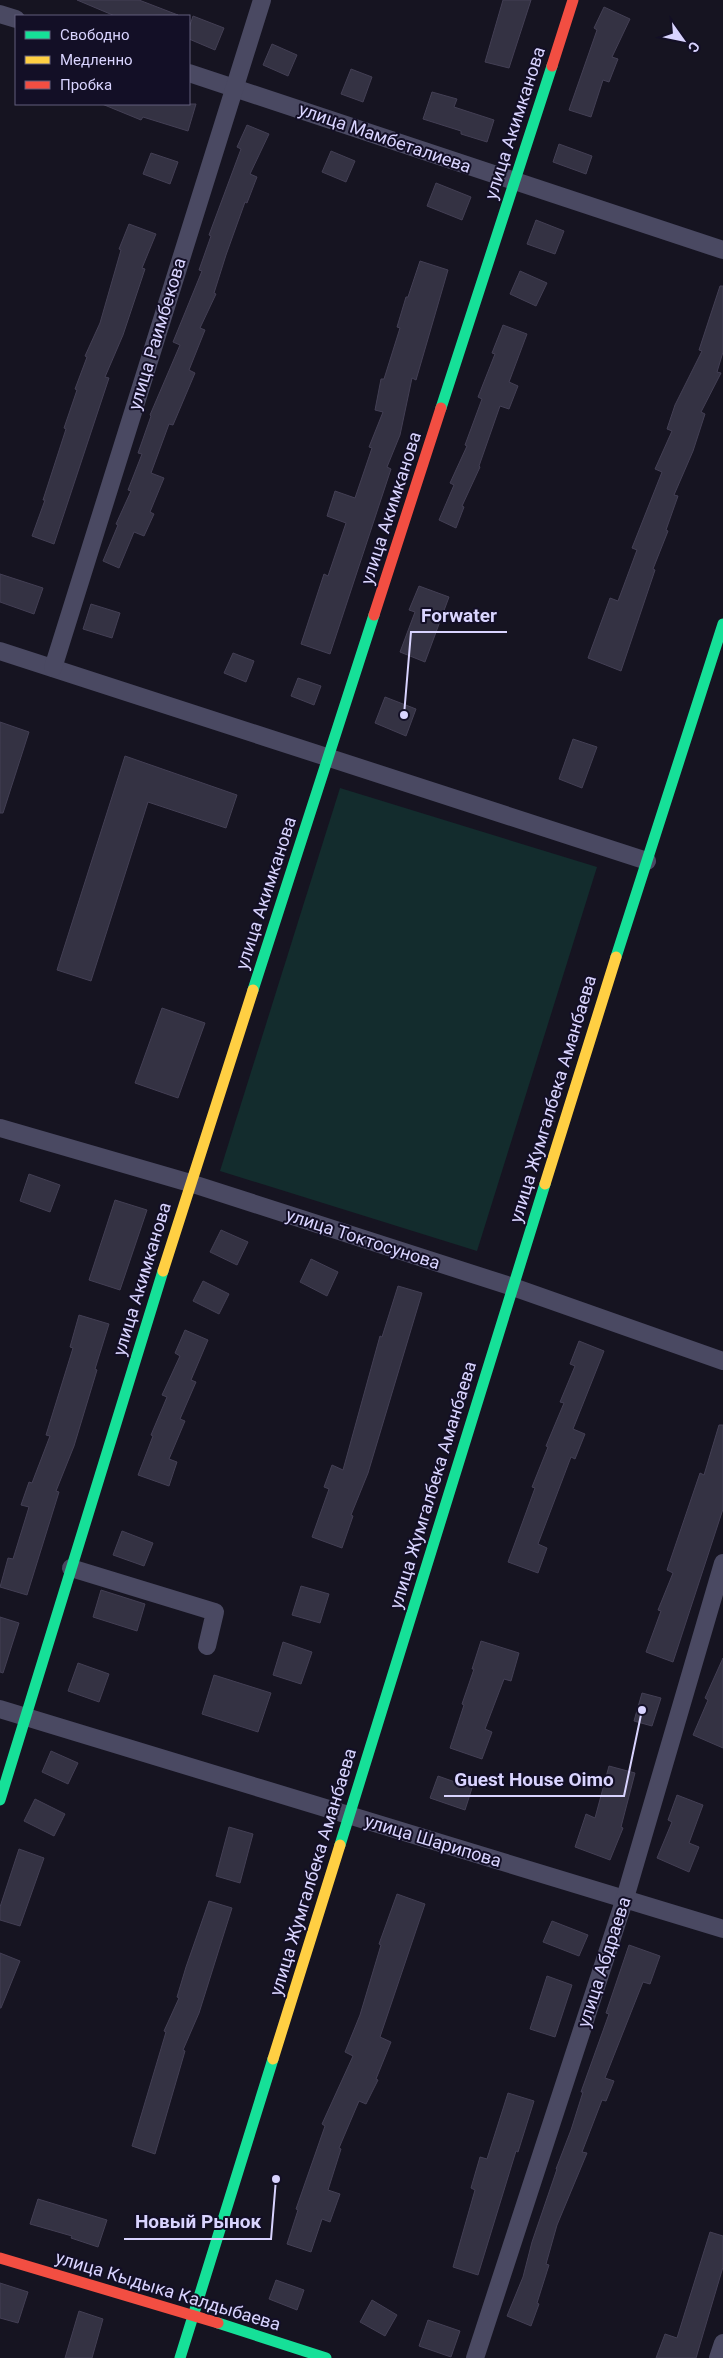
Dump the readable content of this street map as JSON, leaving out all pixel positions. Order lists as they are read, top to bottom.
{
  "streets": {
    "street": [
      "улица Акимканова",
      "улица Мамбеталиева",
      "улица Раимбекова",
      "улица Жумгалбека Аманбаева",
      "улица Токтосунова",
      "улица Шарипова",
      "улица Абдраева",
      "улица Кыдыка Калдыбаева"
    ]
  },
  "crossings": [
    ["улица Акимканова", "улица Мамбеталиева"],
    ["улица Акимканова", "улица Токтосунова"],
    ["улица Акимканова", "улица Шарипова"],
    ["улица Мамбеталиева", "улица Раимбекова"],
    ["улица Жумгалбека Аманбаева", "улица Токтосунова"],
    ["улица Жумгалбека Аманбаева", "улица Шарипова"],
    ["улица Жумгалбека Аманбаева", "улица Кыдыка Калдыбаева"],
    ["улица Шарипова", "улица Абдраева"]
  ],
  "places": ["Forwater", "Guest House Oimo", "Новый Рынок"],
  "legend": ["Свободно", "Медленно", "Пробка"],
  "north": "bottom right"
}
